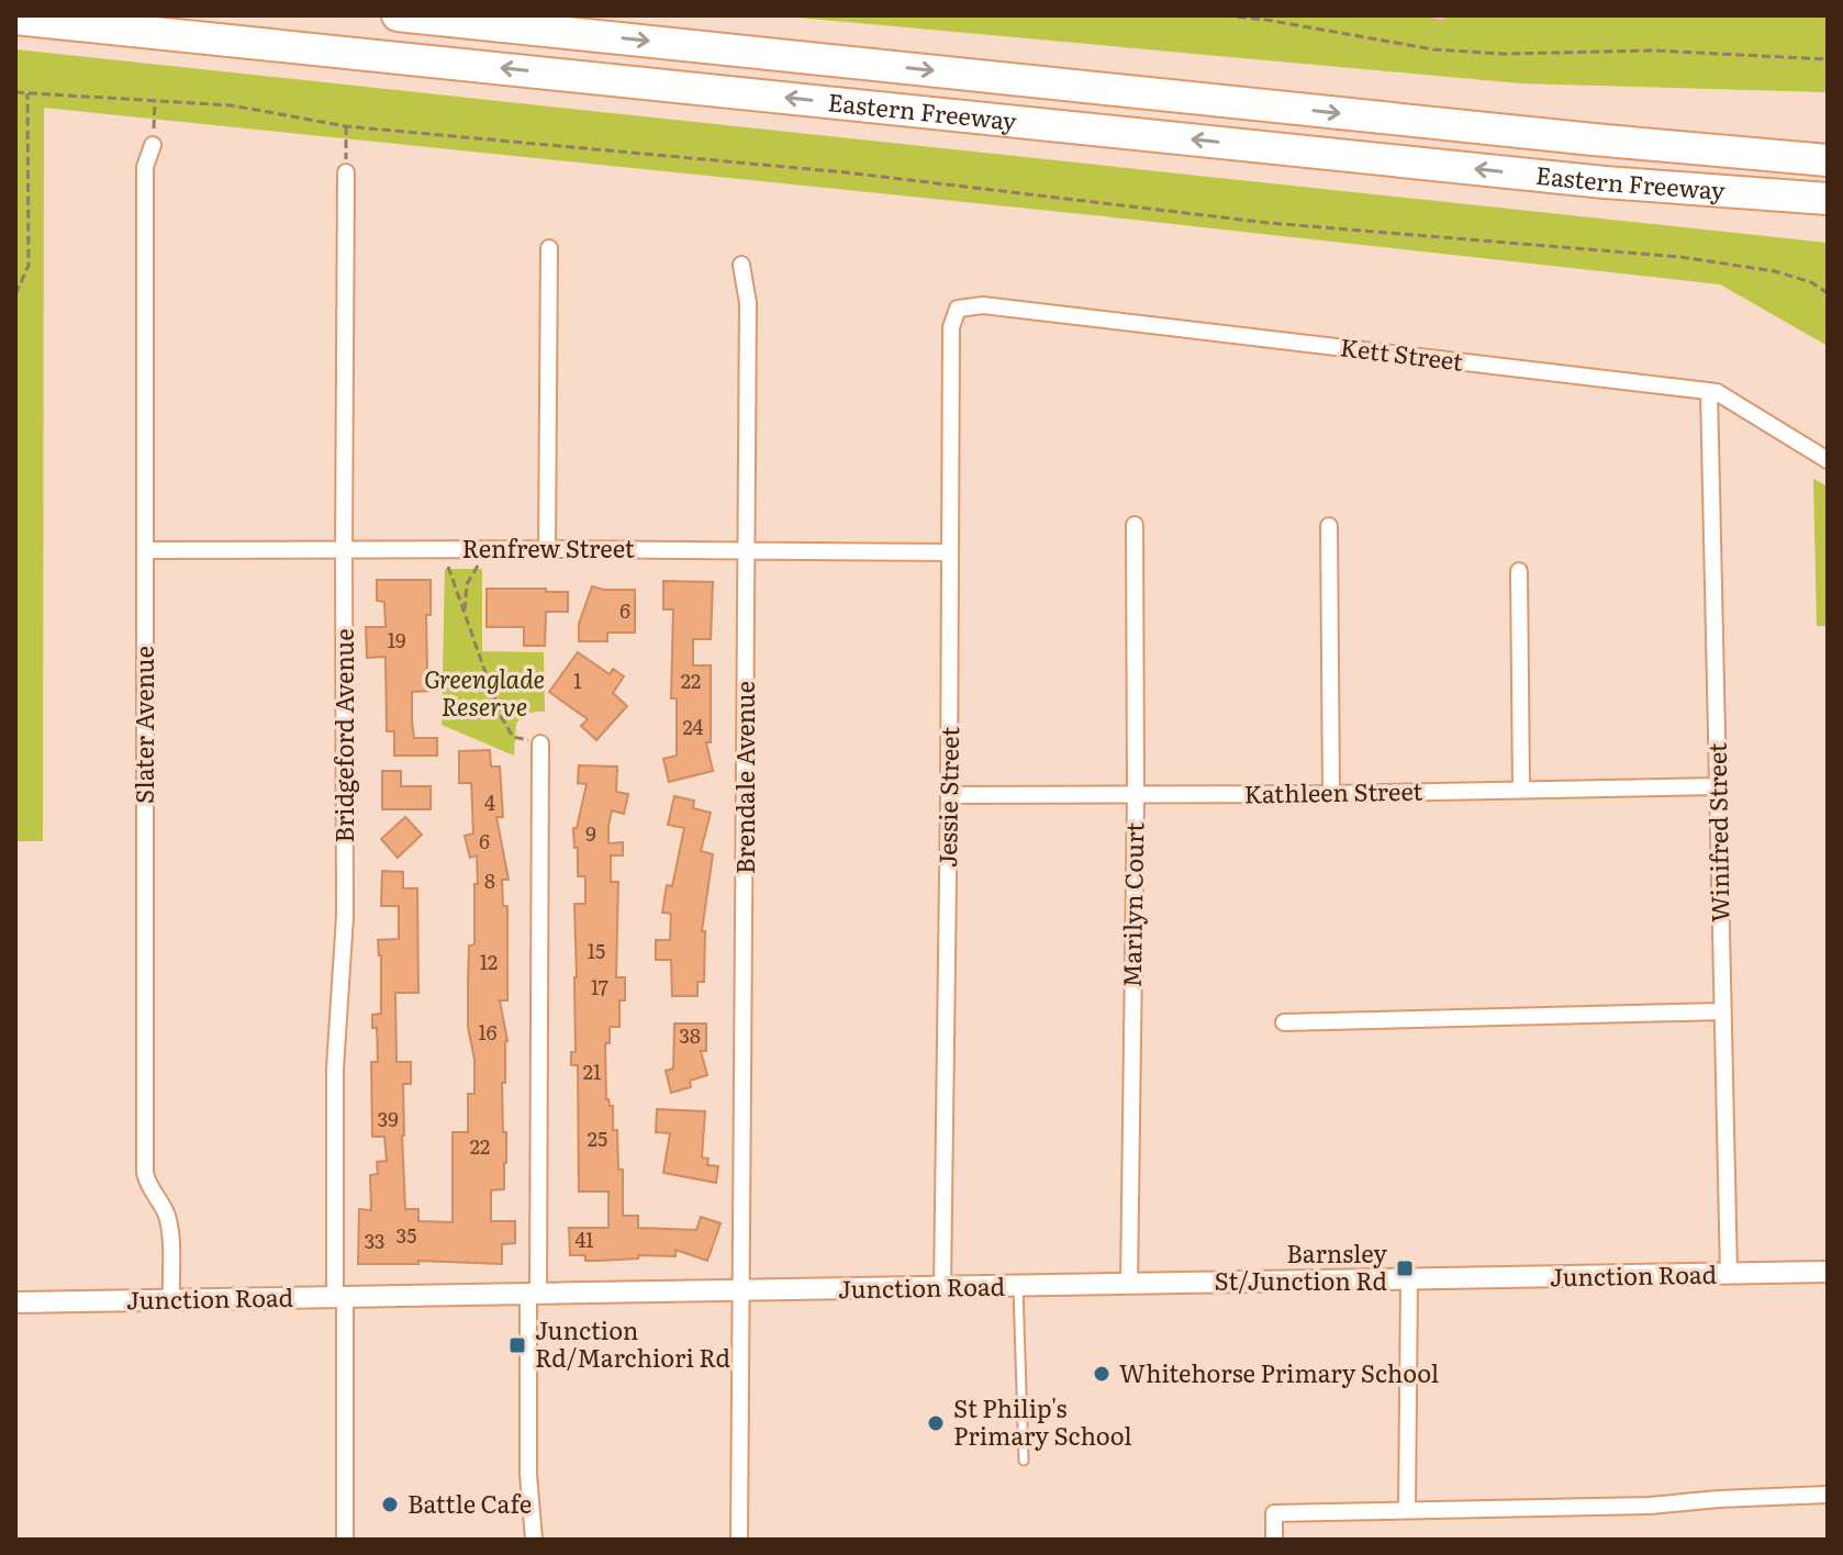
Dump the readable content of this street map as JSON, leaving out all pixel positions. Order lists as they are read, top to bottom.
{
  "streets": {
    "highway": ["Eastern Freeway"],
    "street": [
      "Kett Street",
      "Renfrew Street",
      "Slater Avenue",
      "Bridgeford Avenue",
      "Brendale Avenue",
      "Kathleen Street",
      "Jessie Street",
      "Winifred Street",
      "Marilyn Court",
      "Junction Road"
    ]
  },
  "crossings": [
    ["Kett Street", "Jessie Street"],
    ["Kett Street", "Winifred Street"],
    ["Renfrew Street", "Slater Avenue"],
    ["Renfrew Street", "Bridgeford Avenue"],
    ["Renfrew Street", "Brendale Avenue"],
    ["Renfrew Street", "Jessie Street"],
    ["Slater Avenue", "Junction Road"],
    ["Bridgeford Avenue", "Junction Road"],
    ["Brendale Avenue", "Junction Road"],
    ["Kathleen Street", "Jessie Street"],
    ["Kathleen Street", "Winifred Street"],
    ["Kathleen Street", "Marilyn Court"],
    ["Jessie Street", "Junction Road"],
    ["Winifred Street", "Junction Road"],
    ["Marilyn Court", "Junction Road"]
  ],
  "parks": ["Greenglade Reserve"],
  "places": {
    "transit": ["Barnsley St/Junction Rd", "Junction Rd/Marchiori Rd"],
    "other": ["Whitehorse Primary School", "St Philip's Primary School", "Battle Cafe"]
  },
  "house_numbers": [
    "6",
    "19",
    "1",
    "22",
    "24",
    "4",
    "9",
    "6",
    "8",
    "15",
    "12",
    "17",
    "16",
    "38",
    "21",
    "39",
    "25",
    "22",
    "35",
    "41",
    "33"
  ]
}
